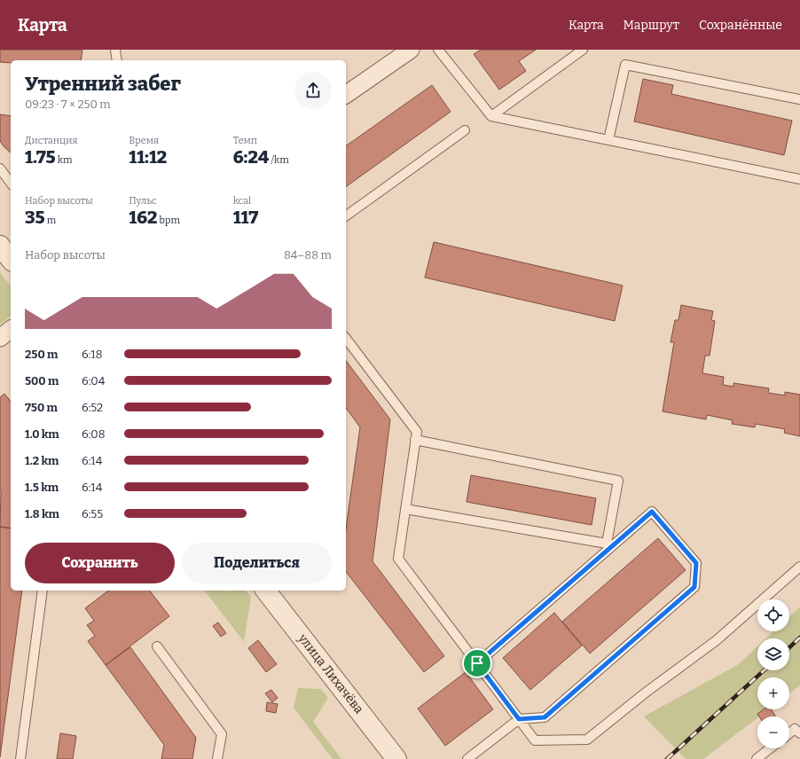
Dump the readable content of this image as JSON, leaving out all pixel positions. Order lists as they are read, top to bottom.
{
  "streets": {
    "street": ["улица Лихачёва"]
  },
  "page": {
    "header": "Карта",
    "nav": ["Карта", "Маршрут", "Сохранённые"],
    "heading": ["Утренний забег", "09:23 · 7 × 250 m"],
    "stats": [
      ["Дистанция", "1.75 km"],
      ["Время", "11:12"],
      ["Темп", "6:24 /km"],
      ["Набор высоты", "35 m"],
      ["Пульс", "162 bpm"],
      ["kcal", "117"]
    ],
    "chart": ["Набор высоты", "84–88 m"],
    "list": [
      {
        "name": "250 m",
        "note": "6:18"
      },
      {
        "name": "500 m",
        "note": "6:04"
      },
      {
        "name": "750 m",
        "note": "6:52"
      },
      {
        "name": "1.0 km",
        "note": "6:08"
      },
      {
        "name": "1.2 km",
        "note": "6:14"
      },
      {
        "name": "1.5 km",
        "note": "6:14"
      },
      {
        "name": "1.8 km",
        "note": "6:55"
      }
    ],
    "buttons": ["Сохранить", "Поделиться"],
    "map_buttons": ["+", "−"]
  }
}
